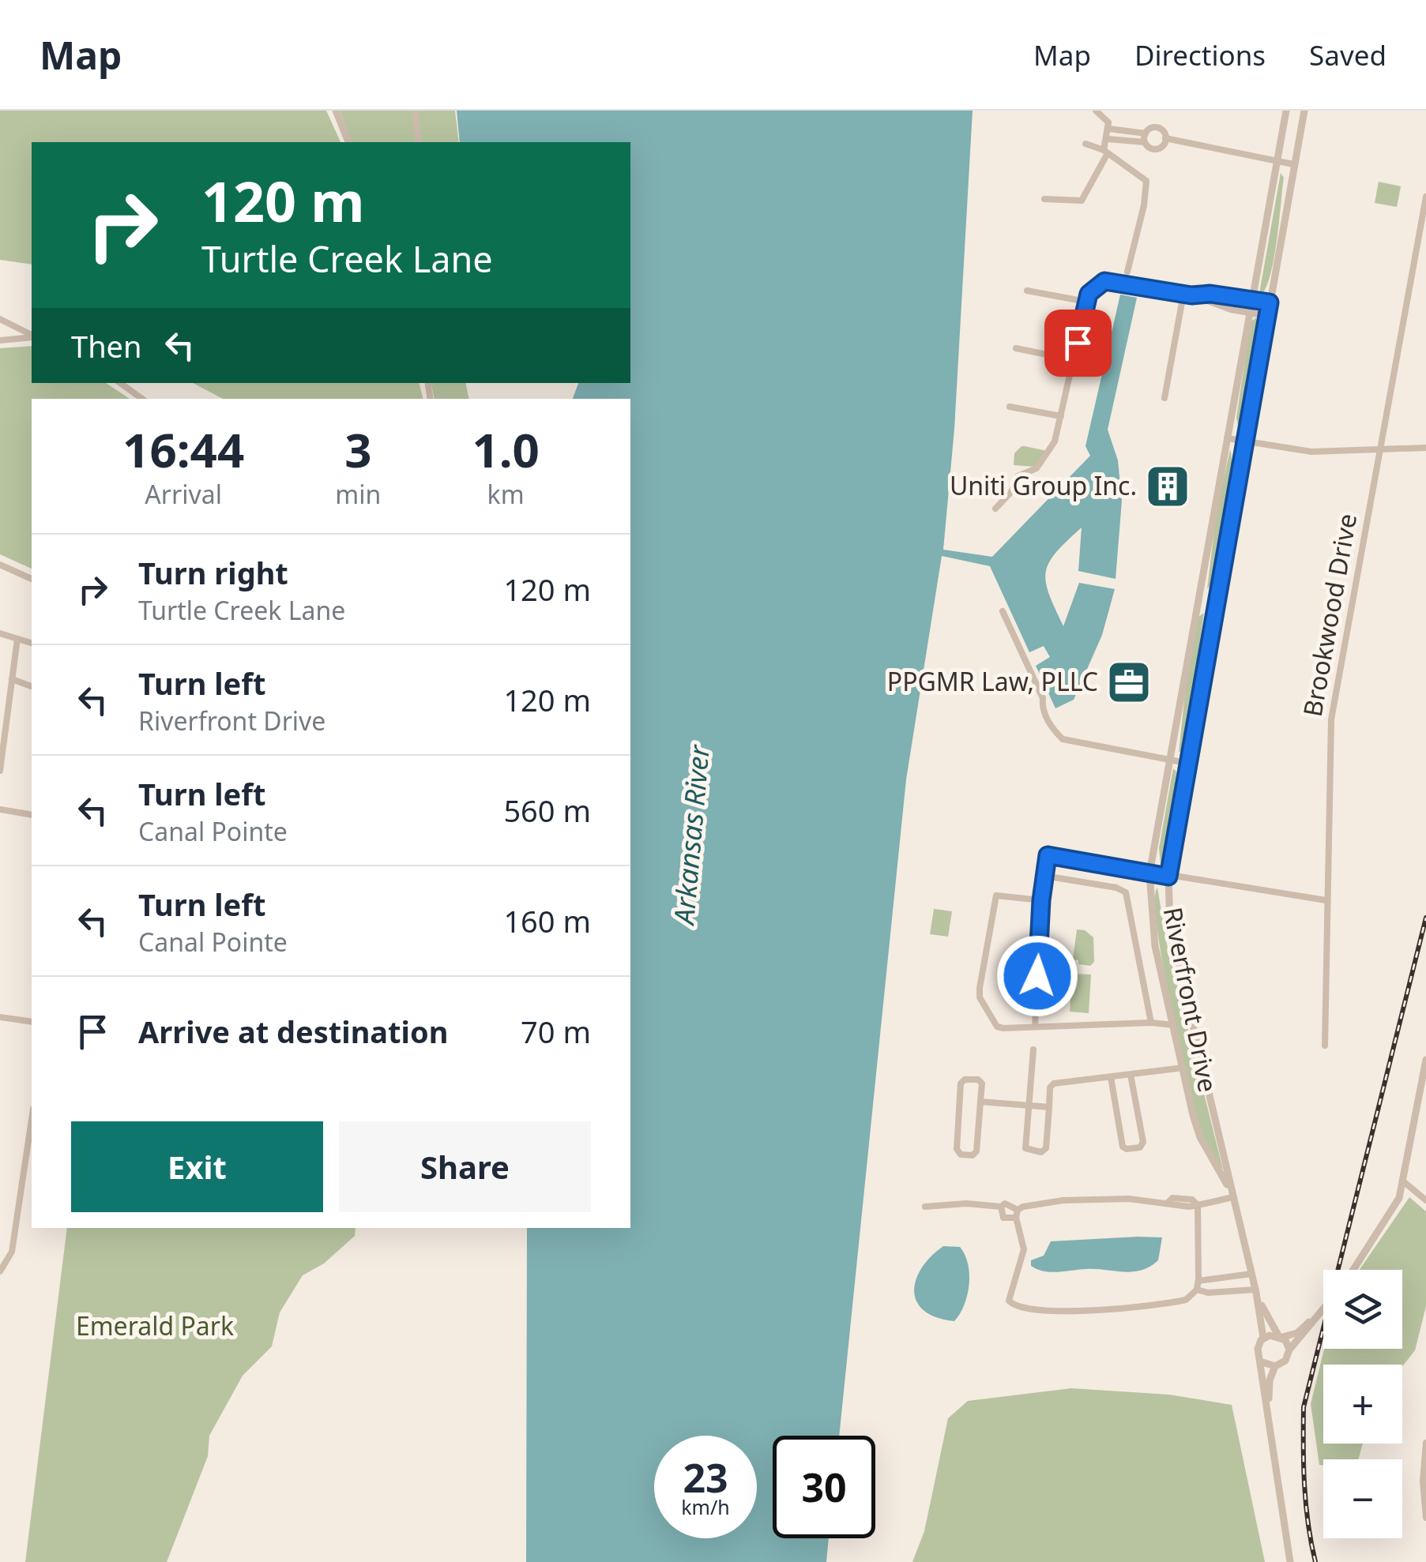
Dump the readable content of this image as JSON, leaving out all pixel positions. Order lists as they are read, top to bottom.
{
  "streets": {
    "street": ["Brookwood Drive", "Riverfront Drive"]
  },
  "water": ["Arkansas River"],
  "parks": ["Emerald Park"],
  "places": {
    "building": ["Uniti Group Inc."],
    "office": ["PPGMR Law, PLLC"]
  },
  "page": {
    "header": "Map",
    "nav": ["Map", "Directions", "Saved"],
    "turn": ["120 m", "Turtle Creek Lane"],
    "then": "Then",
    "eta": [
      "16:44",
      "Arrival",
      "3",
      "min",
      "1.0",
      "km"
    ],
    "list": [
      {
        "name": "Turn right",
        "note": "Turtle Creek Lane",
        "value": "120 m"
      },
      {
        "name": "Turn left",
        "note": "Riverfront Drive",
        "value": "120 m"
      },
      {
        "name": "Turn left",
        "note": "Canal Pointe",
        "value": "560 m"
      },
      {
        "name": "Turn left",
        "note": "Canal Pointe",
        "value": "160 m"
      },
      {
        "name": "Arrive at destination",
        "value": "70 m"
      }
    ],
    "buttons": ["Exit", "Share"],
    "map_buttons": ["+", "−"],
    "speed": "23 km/h",
    "limit": "30"
  }
}
